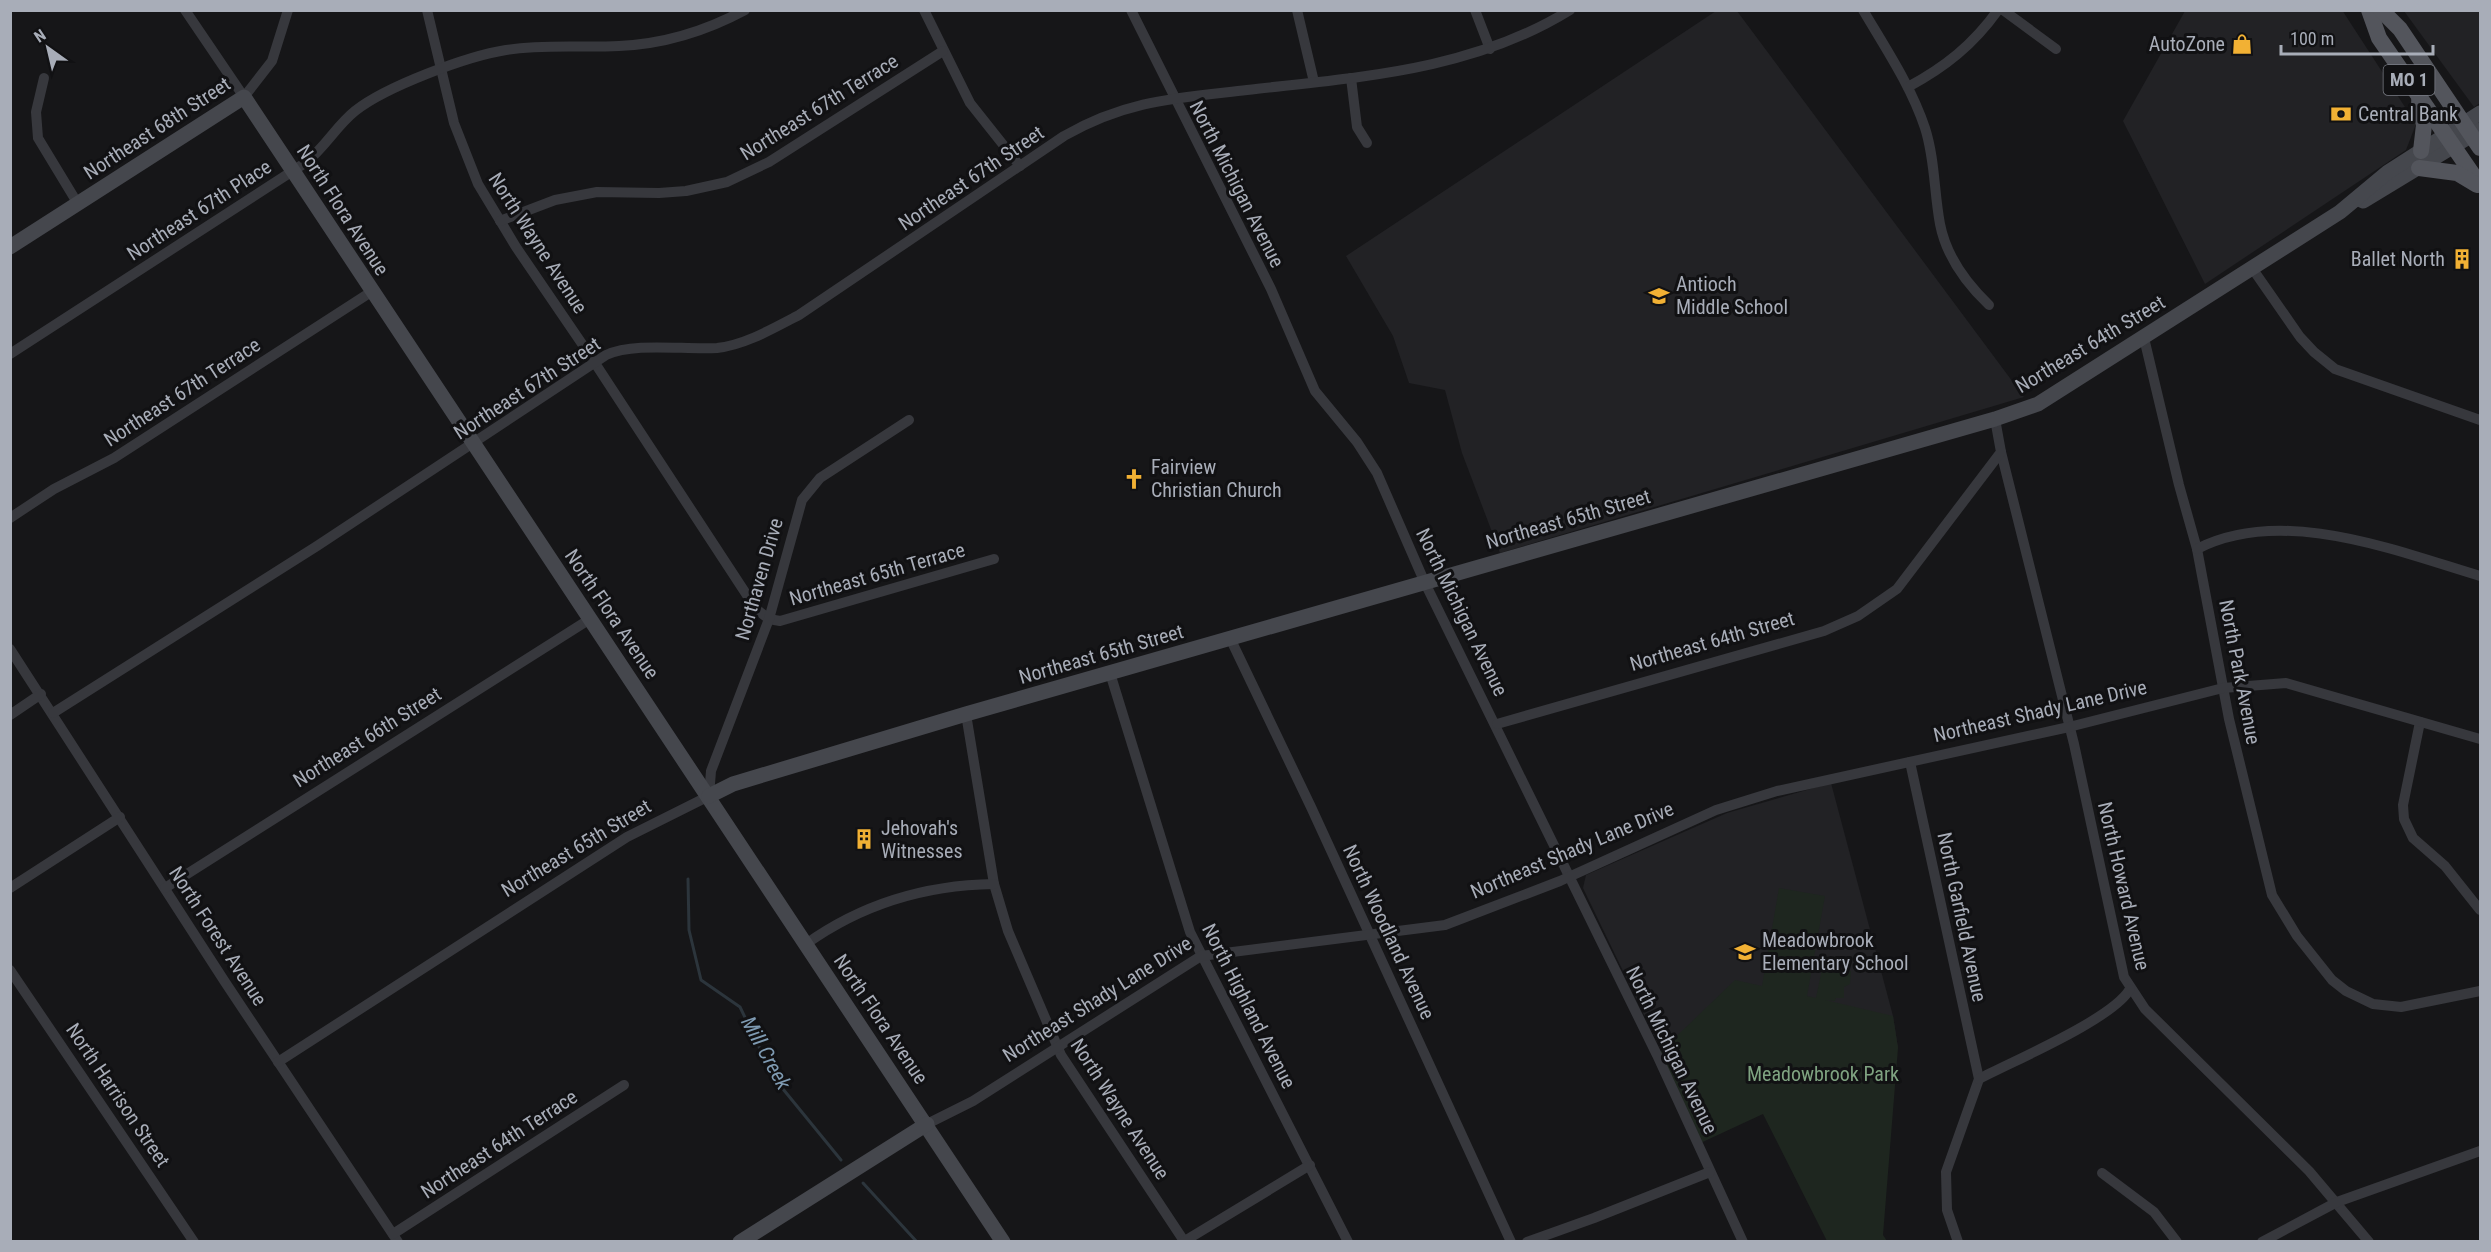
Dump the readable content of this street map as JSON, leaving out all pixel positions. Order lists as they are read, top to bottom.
{
  "streets": {
    "main road": ["MO 1"],
    "street": [
      "Northeast 67th Terrace",
      "Northeast 68th Street",
      "Northeast 67th Street",
      "North Michigan Avenue",
      "Northeast 67th Place",
      "North Flora Avenue",
      "North Wayne Avenue",
      "Northeast 64th Street",
      "Northeast 65th Street",
      "Northeast 65th Terrace",
      "Northaven Drive",
      "North Park Avenue",
      "Northeast Shady Lane Drive",
      "Northeast 66th Street",
      "North Howard Avenue",
      "North Garfield Avenue",
      "North Woodland Avenue",
      "North Forest Avenue",
      "North Highland Avenue",
      "North Harrison Street",
      "Northeast 64th Terrace"
    ]
  },
  "crossings": [
    ["MO 1", "Northeast 64th Street"],
    ["Northeast 67th Terrace", "North Flora Avenue"],
    ["Northeast 67th Terrace", "North Wayne Avenue"],
    ["Northeast 68th Street", "North Flora Avenue"],
    ["Northeast 67th Street", "North Michigan Avenue"],
    ["Northeast 67th Street", "North Flora Avenue"],
    ["Northeast 67th Street", "North Wayne Avenue"],
    ["Northeast 67th Street", "North Forest Avenue"],
    ["North Michigan Avenue", "Northeast 64th Street"],
    ["North Michigan Avenue", "Northeast 65th Street"],
    ["North Michigan Avenue", "Northeast Shady Lane Drive"],
    ["Northeast 67th Place", "North Flora Avenue"],
    ["Northeast 67th Place", "North Wayne Avenue"],
    ["North Flora Avenue", "Northeast 65th Street"],
    ["North Flora Avenue", "Northaven Drive"],
    ["North Flora Avenue", "Northeast Shady Lane Drive"],
    ["North Flora Avenue", "Northeast 66th Street"],
    ["North Wayne Avenue", "Northeast 65th Street"],
    ["North Wayne Avenue", "Northeast 65th Terrace"],
    ["North Wayne Avenue", "Northaven Drive"],
    ["North Wayne Avenue", "Northeast Shady Lane Drive"],
    ["Northeast 64th Street", "Northeast 65th Street"],
    ["Northeast 64th Street", "North Park Avenue"],
    ["Northeast 64th Street", "North Howard Avenue"],
    ["Northeast 65th Street", "Northaven Drive"],
    ["Northeast 65th Street", "North Woodland Avenue"],
    ["Northeast 65th Street", "North Forest Avenue"],
    ["Northeast 65th Street", "North Highland Avenue"],
    ["Northeast 65th Terrace", "Northaven Drive"],
    ["North Park Avenue", "Northeast Shady Lane Drive"],
    ["Northeast Shady Lane Drive", "North Howard Avenue"],
    ["Northeast Shady Lane Drive", "North Garfield Avenue"],
    ["Northeast Shady Lane Drive", "North Woodland Avenue"],
    ["Northeast Shady Lane Drive", "North Highland Avenue"],
    ["Northeast 66th Street", "North Forest Avenue"],
    ["North Forest Avenue", "Northeast 64th Terrace"]
  ],
  "water": ["Mill Creek"],
  "parks": ["Meadowbrook Park"],
  "places": {
    "shop": ["AutoZone"],
    "bank": ["Central Bank"],
    "building": ["Ballet North", "Jehovah's Witnesses"],
    "school or university": ["Antioch Middle School", "Meadowbrook Elementary School"],
    "church": ["Fairview Christian Church"]
  },
  "scale_bar": "100 m",
  "north": "top left"
}
